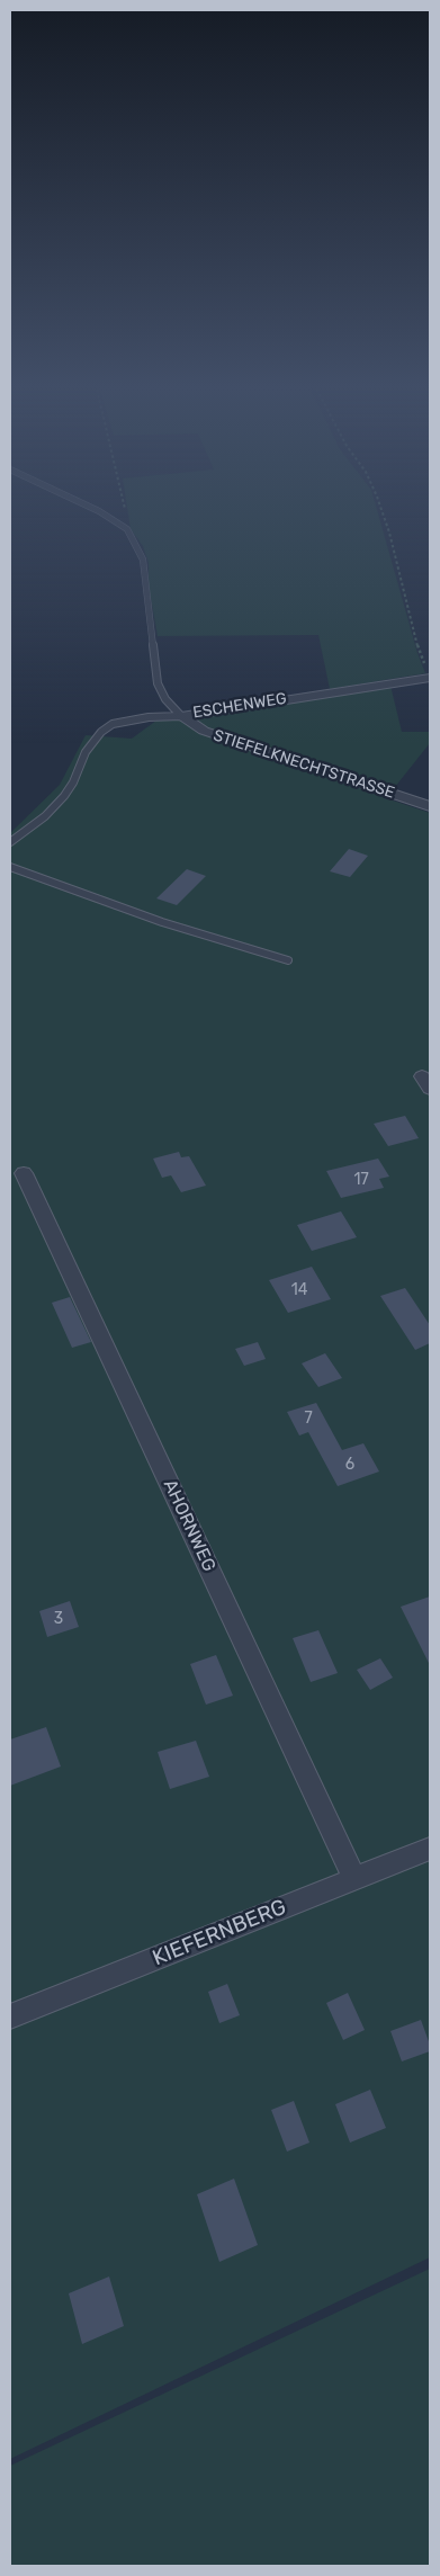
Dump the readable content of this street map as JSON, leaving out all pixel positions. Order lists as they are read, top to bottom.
{
  "streets": {
    "street": [
      "ESCHENWEG",
      "STIEFELKNECHTSTRASSE",
      "AHORNWEG",
      "KIEFERNBERG"
    ]
  },
  "crossings": [
    ["ESCHENWEG", "STIEFELKNECHTSTRASSE"],
    ["AHORNWEG", "KIEFERNBERG"]
  ],
  "house_numbers": [
    "17",
    "14",
    "7",
    "6",
    "3"
  ]
}
